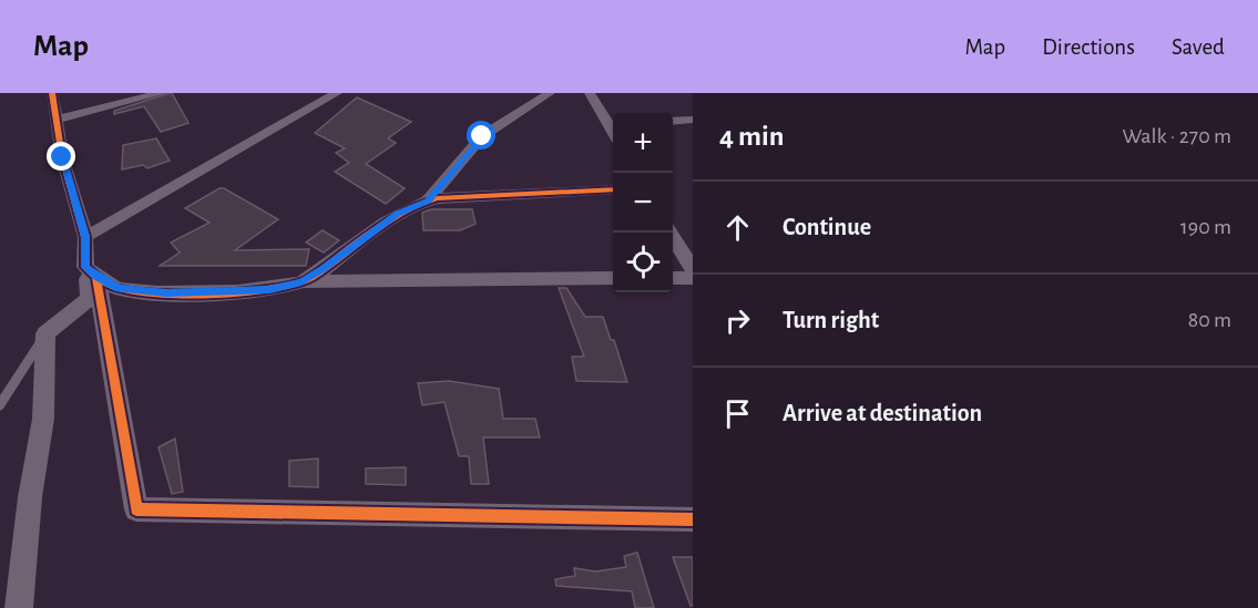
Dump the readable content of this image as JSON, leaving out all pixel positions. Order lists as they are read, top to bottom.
{
  "page": {
    "header": "Map",
    "nav": ["Map", "Directions", "Saved"],
    "heading": ["4 min", "Walk · 270 m"],
    "map_buttons": ["+", "−"],
    "list": [
      ["Continue", "190 m"],
      ["Turn right", "80 m"],
      "Arrive at destination"
    ]
  }
}
